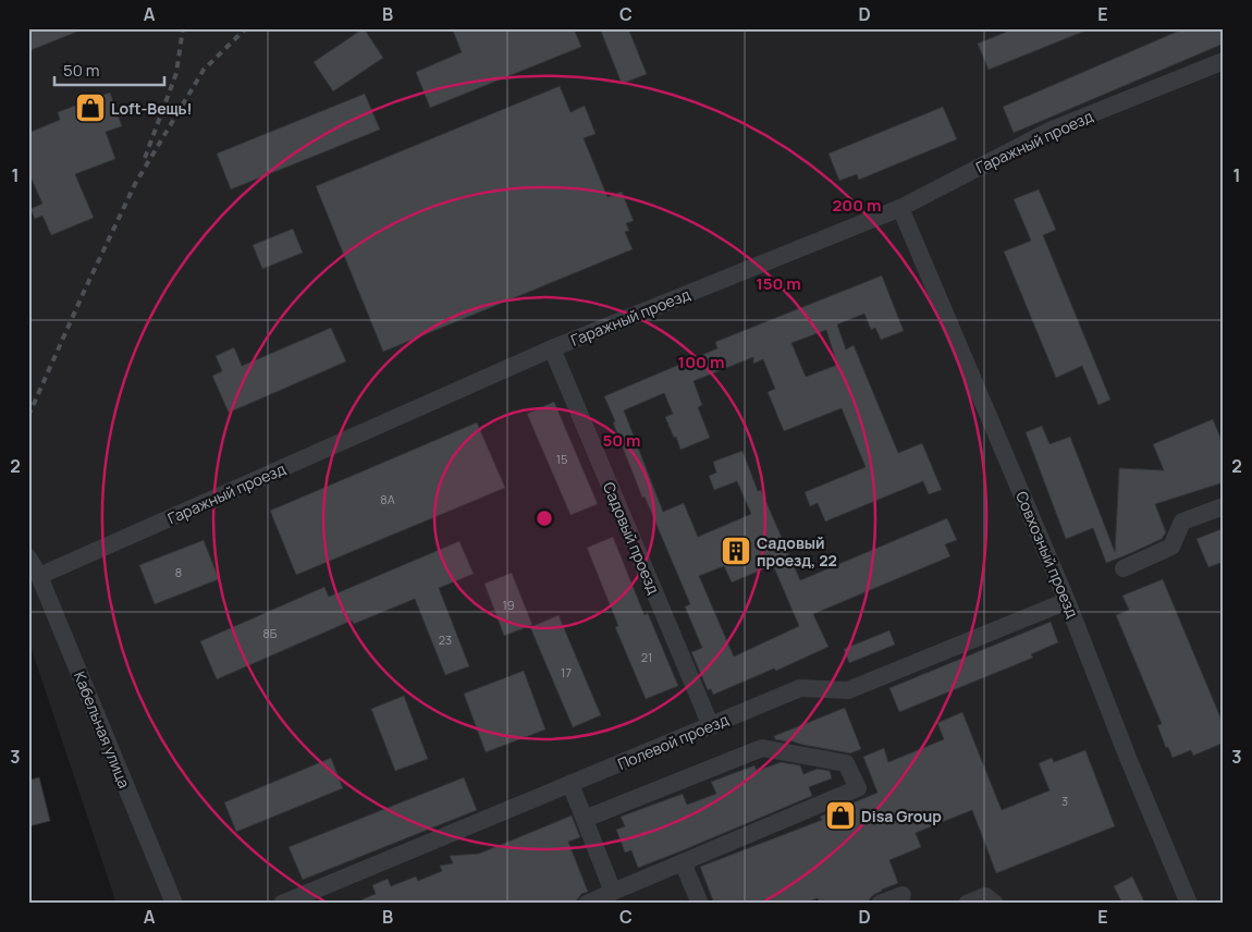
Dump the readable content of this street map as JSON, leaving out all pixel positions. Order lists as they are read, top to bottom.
{
  "streets": {
    "street": [
      "Гаражный проезд",
      "Садовый проезд",
      "Совхозный проезд",
      "Кабельная улица",
      "Полевой проезд"
    ]
  },
  "crossings": [
    ["Гаражный проезд", "Садовый проезд"],
    ["Гаражный проезд", "Совхозный проезд"],
    ["Гаражный проезд", "Кабельная улица"],
    ["Садовый проезд", "Полевой проезд"],
    ["Совхозный проезд", "Полевой проезд"]
  ],
  "places": {
    "shop": ["Loft-Вещь!", "Disa Group"],
    "building": ["Садовый проезд, 22"]
  },
  "house_numbers": [
    "15",
    "8А",
    "8",
    "19",
    "8Б",
    "23",
    "21",
    "17",
    "3"
  ],
  "scale_bar": "50 m",
  "grid": {
    "columns": [
      "A",
      "B",
      "C",
      "D",
      "E"
    ],
    "rows": ["1", "2", "3"]
  },
  "rings": [
    "200 m",
    "150 m",
    "100 m",
    "50 m"
  ]
}
